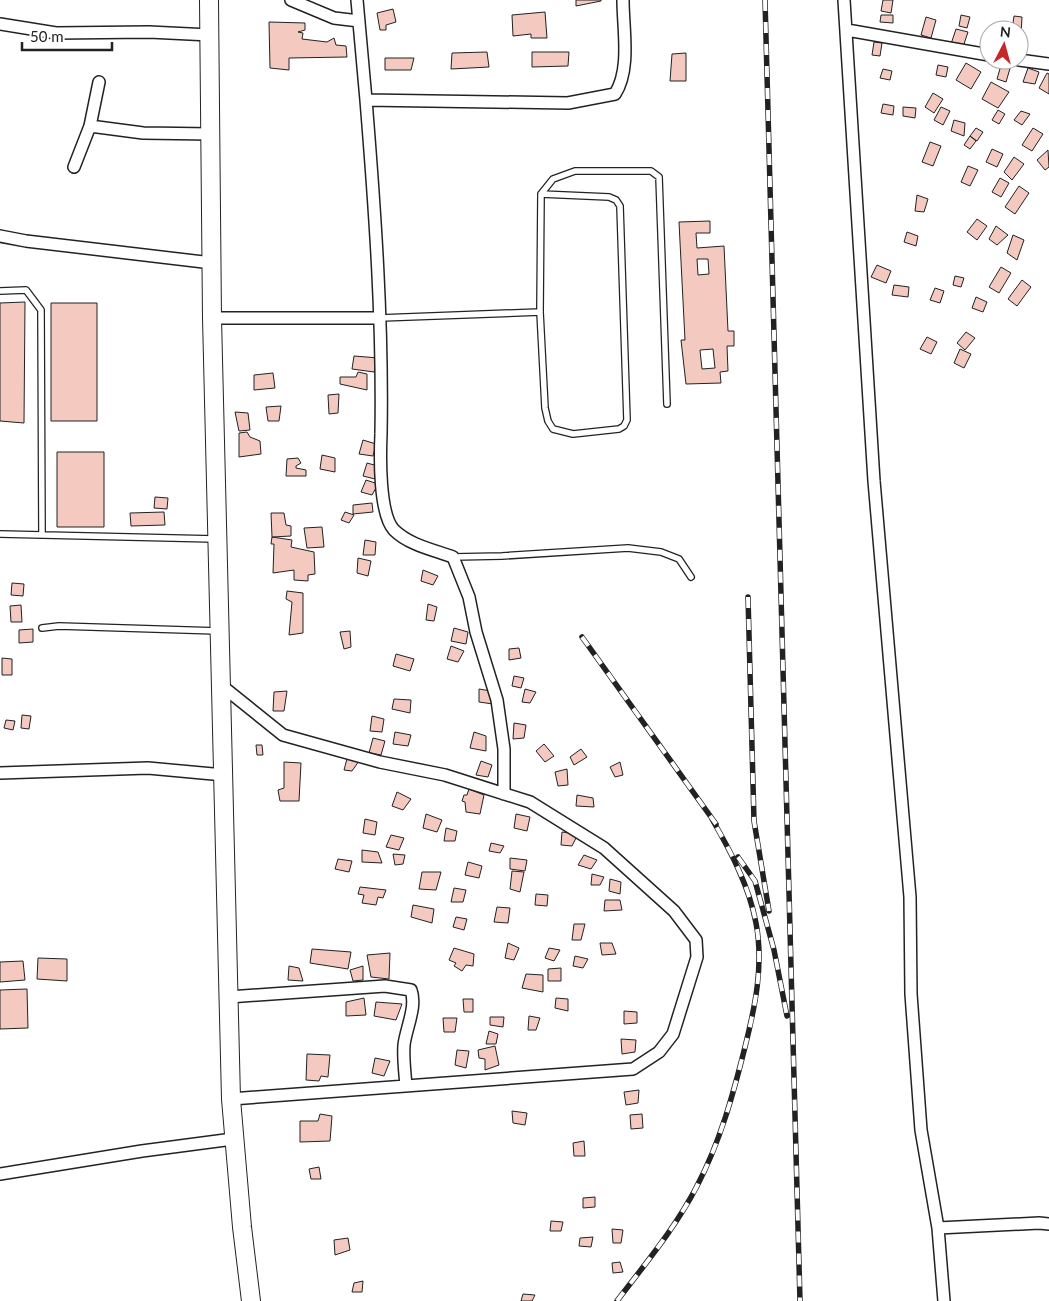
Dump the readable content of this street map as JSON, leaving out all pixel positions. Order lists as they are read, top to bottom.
{
  "scale_bar": "50 m",
  "north": "top"
}
